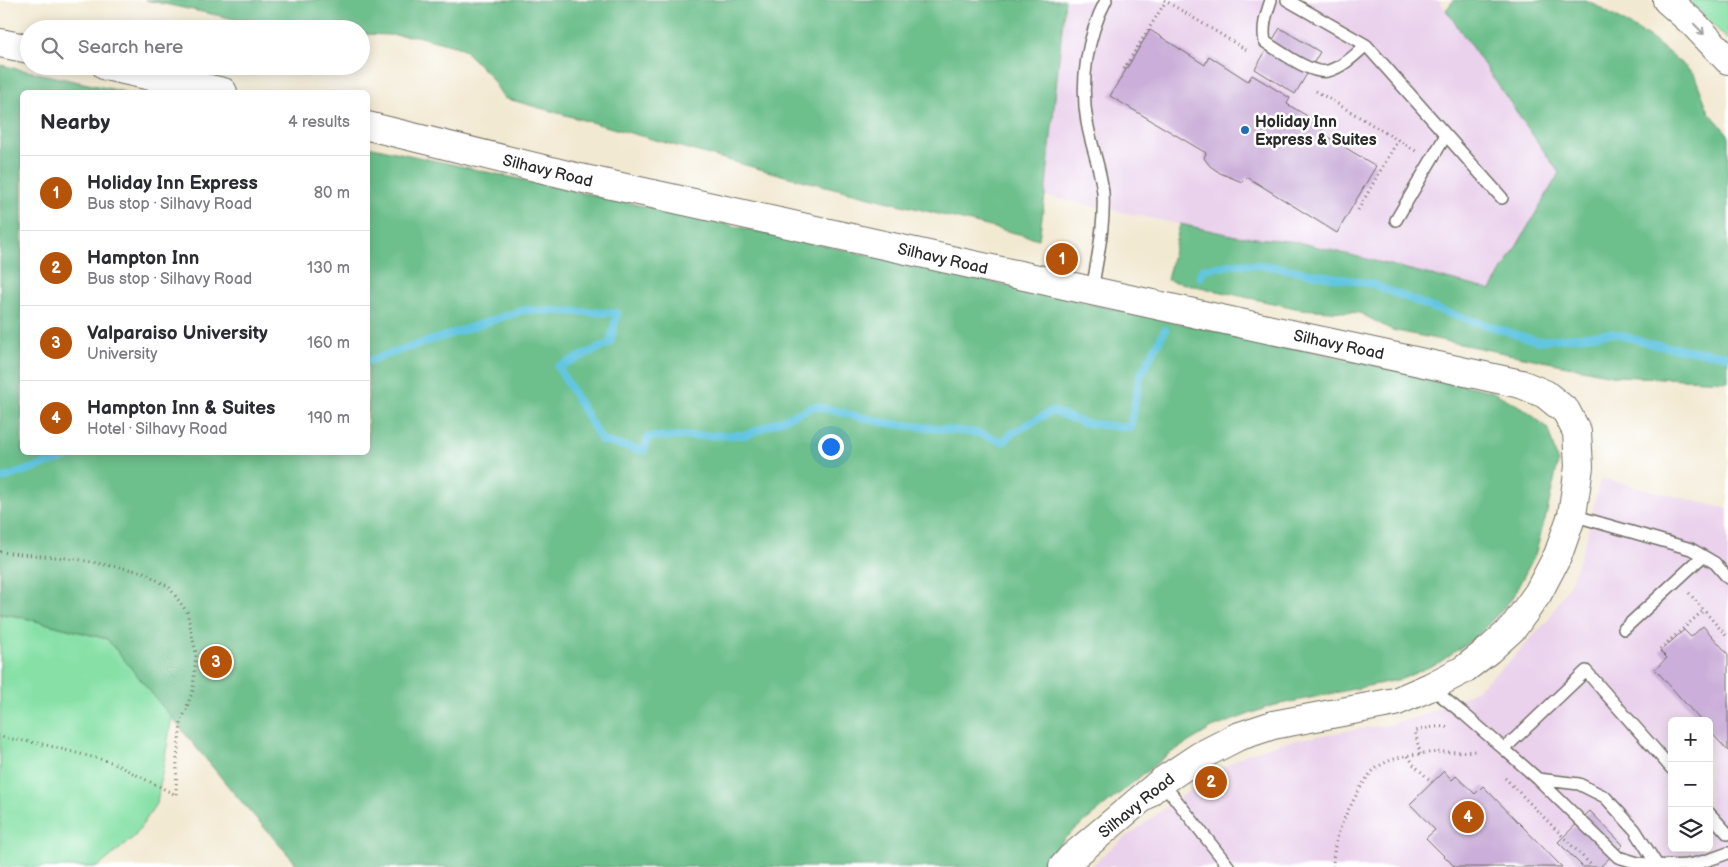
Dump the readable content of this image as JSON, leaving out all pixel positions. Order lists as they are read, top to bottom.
{
  "streets": {
    "main road": ["Silhavy Road"]
  },
  "places": ["Holiday Inn Express & Suites"],
  "page": {
    "search": "Search here",
    "heading": ["Nearby", "4 results"],
    "list": [
      {
        "mark": "1",
        "name": "Holiday Inn Express",
        "note": "Bus stop · Silhavy Road",
        "value": "80 m"
      },
      {
        "mark": "2",
        "name": "Hampton Inn",
        "note": "Bus stop · Silhavy Road",
        "value": "130 m"
      },
      {
        "mark": "3",
        "name": "Valparaiso University",
        "note": "University",
        "value": "160 m"
      },
      {
        "mark": "4",
        "name": "Hampton Inn & Suites",
        "note": "Hotel · Silhavy Road",
        "value": "190 m"
      }
    ],
    "pins": [
      "1",
      "3",
      "2",
      "4"
    ],
    "map_buttons": ["+", "−"]
  }
}
